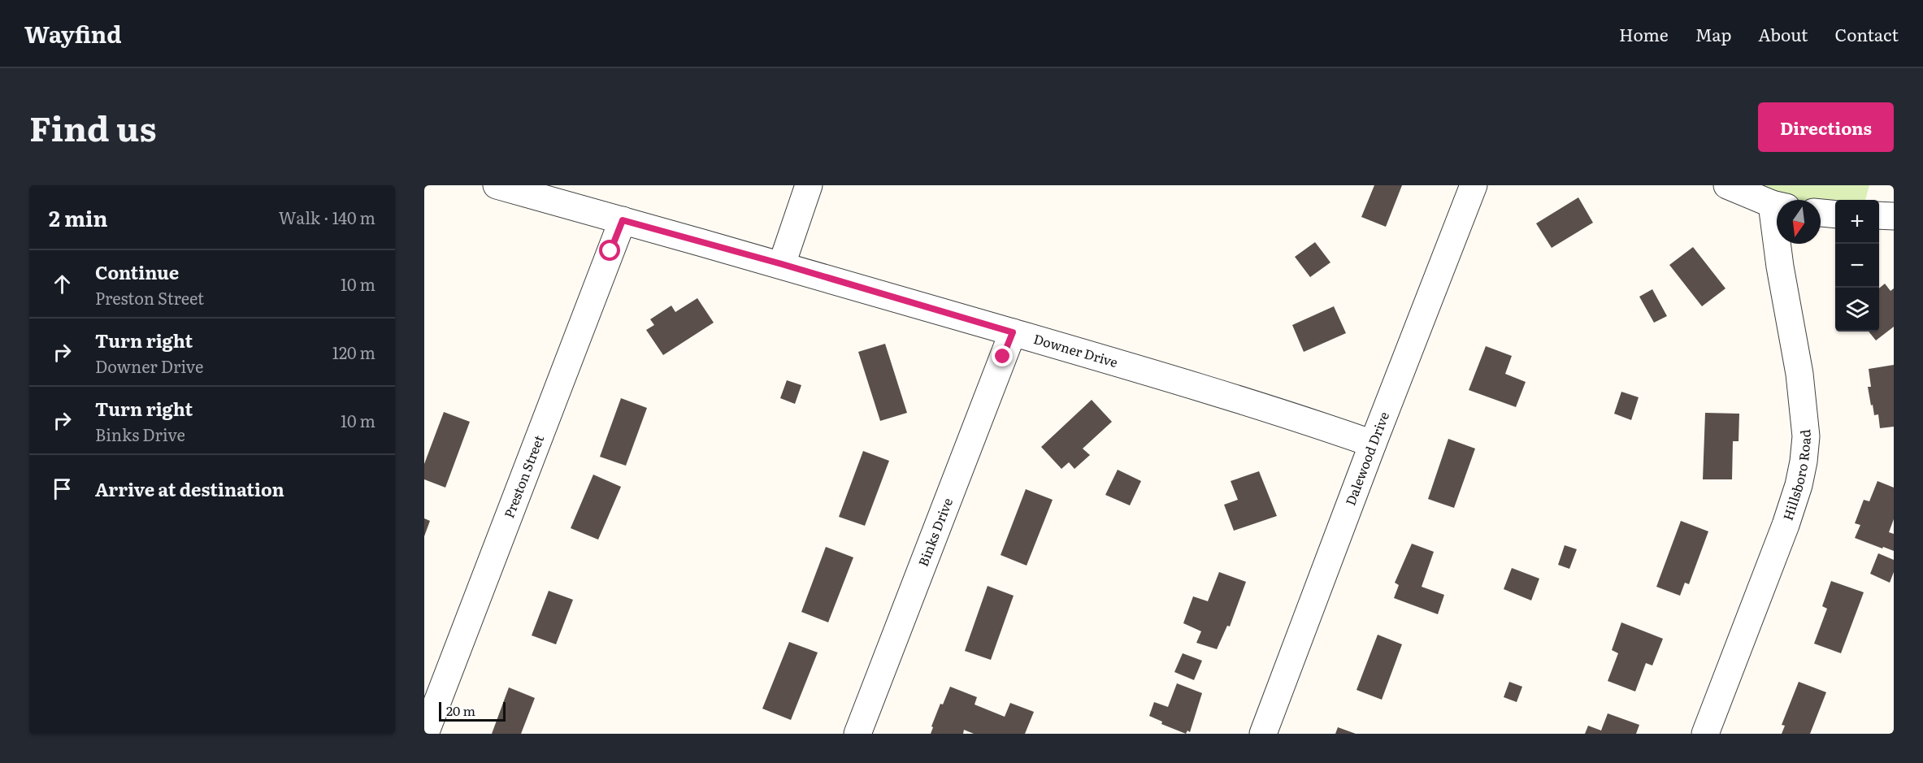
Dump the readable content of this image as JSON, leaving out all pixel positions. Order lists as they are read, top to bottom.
{
  "streets": {
    "street": [
      "Downer Drive",
      "Dalewood Drive",
      "Hillsboro Road",
      "Preston Street",
      "Binks Drive"
    ]
  },
  "crossings": [
    ["Downer Drive", "Dalewood Drive"],
    ["Downer Drive", "Preston Street"],
    ["Downer Drive", "Binks Drive"]
  ],
  "scale_bar": "20 m",
  "north": "bottom",
  "page": {
    "header": "Wayfind",
    "nav": [
      "Home",
      "Map",
      "About",
      "Contact"
    ],
    "title": "Find us",
    "buttons": "Directions",
    "heading": ["2 min", "Walk · 140 m"],
    "map_buttons": ["+", "−"],
    "list": [
      ["Continue", "Preston Street", "10 m"],
      ["Turn right", "Downer Drive", "120 m"],
      ["Turn right", "Binks Drive", "10 m"],
      "Arrive at destination"
    ],
    "scale": "20 m"
  }
}
